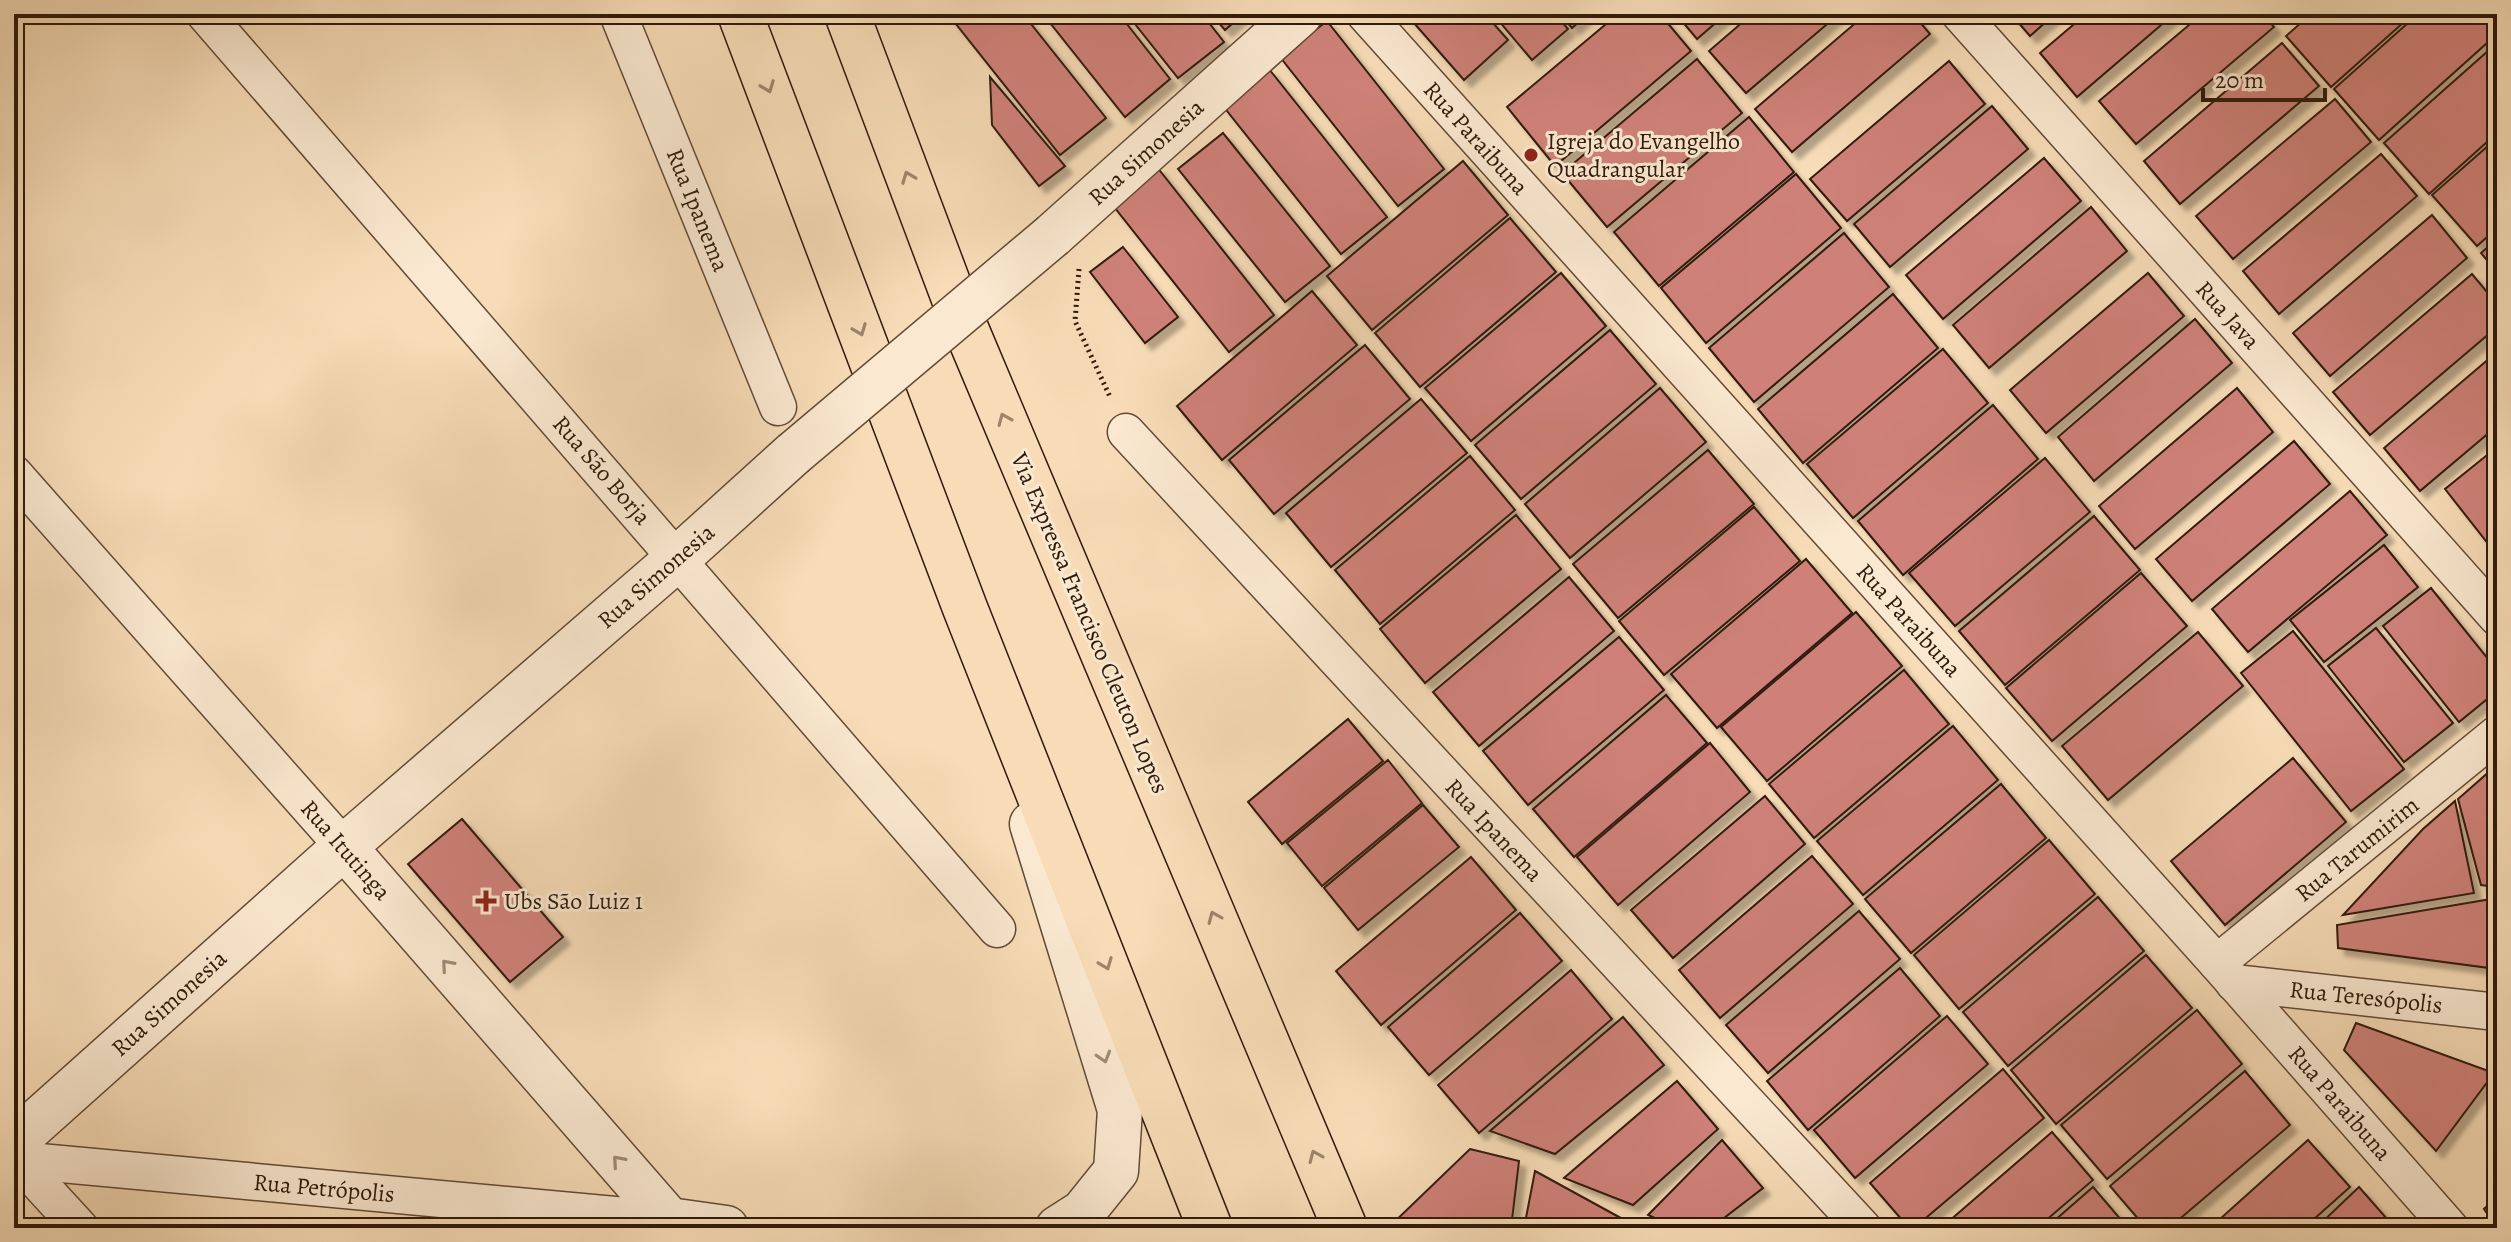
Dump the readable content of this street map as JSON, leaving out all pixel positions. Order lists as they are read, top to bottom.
{
  "streets": {
    "highway": ["Via Expressa Francisco Cleuton Lopes"],
    "street": [
      "Rua Paraibuna",
      "Rua Simonesia",
      "Rua Ipanema",
      "Rua Java",
      "Rua São Borja",
      "Rua Tarumirim",
      "Rua Itutinga",
      "Rua Teresópolis",
      "Rua Petrópolis"
    ]
  },
  "crossings": [
    ["Rua Paraibuna", "Rua Tarumirim"],
    ["Rua Paraibuna", "Rua Teresópolis"],
    ["Rua Simonesia", "Rua São Borja"],
    ["Rua Simonesia", "Rua Itutinga"],
    ["Rua Simonesia", "Rua Petrópolis"],
    ["Rua Tarumirim", "Rua Teresópolis"],
    ["Rua Itutinga", "Rua Petrópolis"]
  ],
  "one_way": ["Rua Itutinga"],
  "places": {
    "other": ["Igreja do Evangelho Quadrangular"],
    "health": ["Ubs São Luiz 1"]
  },
  "scale_bar": "20 m"
}
